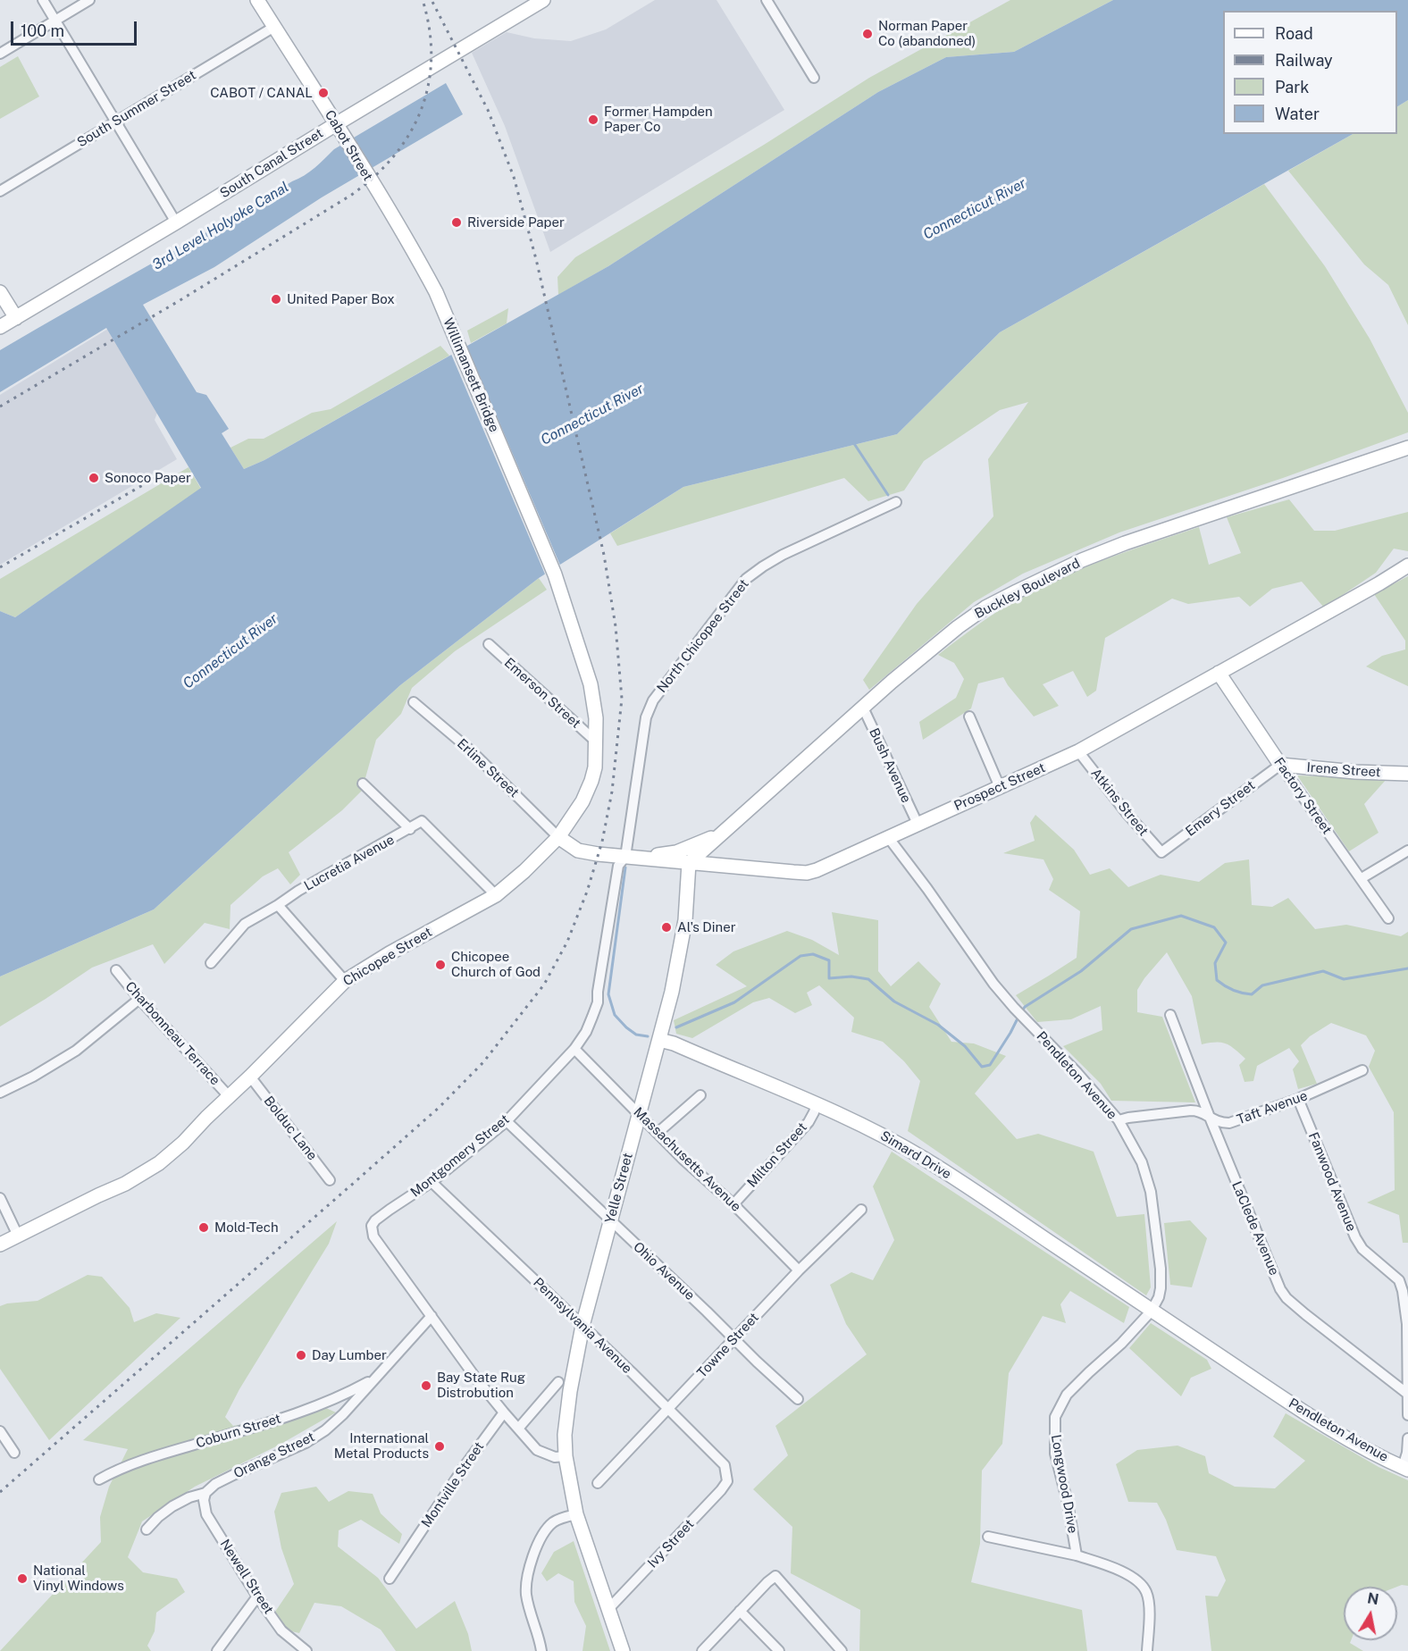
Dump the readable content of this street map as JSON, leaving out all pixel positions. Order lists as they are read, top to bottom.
{
  "streets": {
    "main road": [
      "Cabot Street",
      "South Canal Street",
      "Willimansett Bridge",
      "Buckley Boulevard",
      "Irene Street",
      "Prospect Street",
      "Factory Street",
      "Chicopee Street",
      "Pendleton Avenue",
      "Simard Drive",
      "Yelle Street"
    ],
    "street": [
      "South Summer Street",
      "North Chicopee Street",
      "Emerson Street",
      "Bush Avenue",
      "Erline Street",
      "Atkins Street",
      "Emery Street",
      "Lucretia Avenue",
      "Charbonneau Terrace",
      "Taft Avenue",
      "Bolduc Lane",
      "Milton Street",
      "Montgomery Street",
      "Massachusetts Avenue",
      "Fanwood Avenue",
      "LaClede Avenue",
      "Ohio Avenue",
      "Pennsylvania Avenue",
      "Towne Street",
      "Coburn Street",
      "Orange Street",
      "Longwood Drive",
      "Montville Street",
      "Ivy Street",
      "Newell Street"
    ]
  },
  "crossings": [
    ["South Summer Street", "Cabot Street"],
    ["Cabot Street", "South Canal Street"],
    ["Cabot Street", "Willimansett Bridge"],
    ["Willimansett Bridge", "Chicopee Street"],
    ["Buckley Boulevard", "Bush Avenue"],
    ["Buckley Boulevard", "Prospect Street"],
    ["Buckley Boulevard", "Yelle Street"],
    ["North Chicopee Street", "Prospect Street"],
    ["North Chicopee Street", "Montgomery Street"],
    ["Emerson Street", "Chicopee Street"],
    ["Bush Avenue", "Prospect Street"],
    ["Erline Street", "Prospect Street"],
    ["Erline Street", "Chicopee Street"],
    ["Irene Street", "Factory Street"],
    ["Irene Street", "Emery Street"],
    ["Prospect Street", "Factory Street"],
    ["Prospect Street", "Atkins Street"],
    ["Prospect Street", "Chicopee Street"],
    ["Prospect Street", "Pendleton Avenue"],
    ["Prospect Street", "Montgomery Street"],
    ["Prospect Street", "Yelle Street"],
    ["Factory Street", "Emery Street"],
    ["Atkins Street", "Emery Street"],
    ["Lucretia Avenue", "Chicopee Street"],
    ["Chicopee Street", "Charbonneau Terrace"],
    ["Chicopee Street", "Bolduc Lane"],
    ["Pendleton Avenue", "Taft Avenue"],
    ["Pendleton Avenue", "Simard Drive"],
    ["Pendleton Avenue", "Longwood Drive"],
    ["Taft Avenue", "Fanwood Avenue"],
    ["Taft Avenue", "LaClede Avenue"],
    ["Milton Street", "Simard Drive"],
    ["Milton Street", "Massachusetts Avenue"],
    ["Simard Drive", "Yelle Street"],
    ["Simard Drive", "Longwood Drive"],
    ["Montgomery Street", "Massachusetts Avenue"],
    ["Montgomery Street", "Yelle Street"],
    ["Montgomery Street", "Ohio Avenue"],
    ["Montgomery Street", "Pennsylvania Avenue"],
    ["Montgomery Street", "Orange Street"],
    ["Montgomery Street", "Montville Street"],
    ["Massachusetts Avenue", "Yelle Street"],
    ["Massachusetts Avenue", "Towne Street"],
    ["Fanwood Avenue", "LaClede Avenue"],
    ["Yelle Street", "Ohio Avenue"],
    ["Yelle Street", "Pennsylvania Avenue"],
    ["Ohio Avenue", "Towne Street"],
    ["Pennsylvania Avenue", "Towne Street"],
    ["Pennsylvania Avenue", "Ivy Street"],
    ["Coburn Street", "Orange Street"],
    ["Orange Street", "Newell Street"]
  ],
  "water": ["Connecticut River", "3rd Level Holyoke Canal"],
  "places": [
    "Norman Paper Co (abandoned)",
    "CABOT / CANAL",
    "Former Hampden Paper Co",
    "Riverside Paper",
    "United Paper Box",
    "Sonoco Paper",
    "Al's Diner",
    "Chicopee Church of God",
    "Mold-Tech",
    "Day Lumber",
    "Bay State Rug Distrobution",
    "International Metal Products",
    "National Vinyl Windows"
  ],
  "legend": [
    "Road",
    "Railway",
    "Park",
    "Water"
  ],
  "scale_bar": "100 m",
  "north": "top"
}
